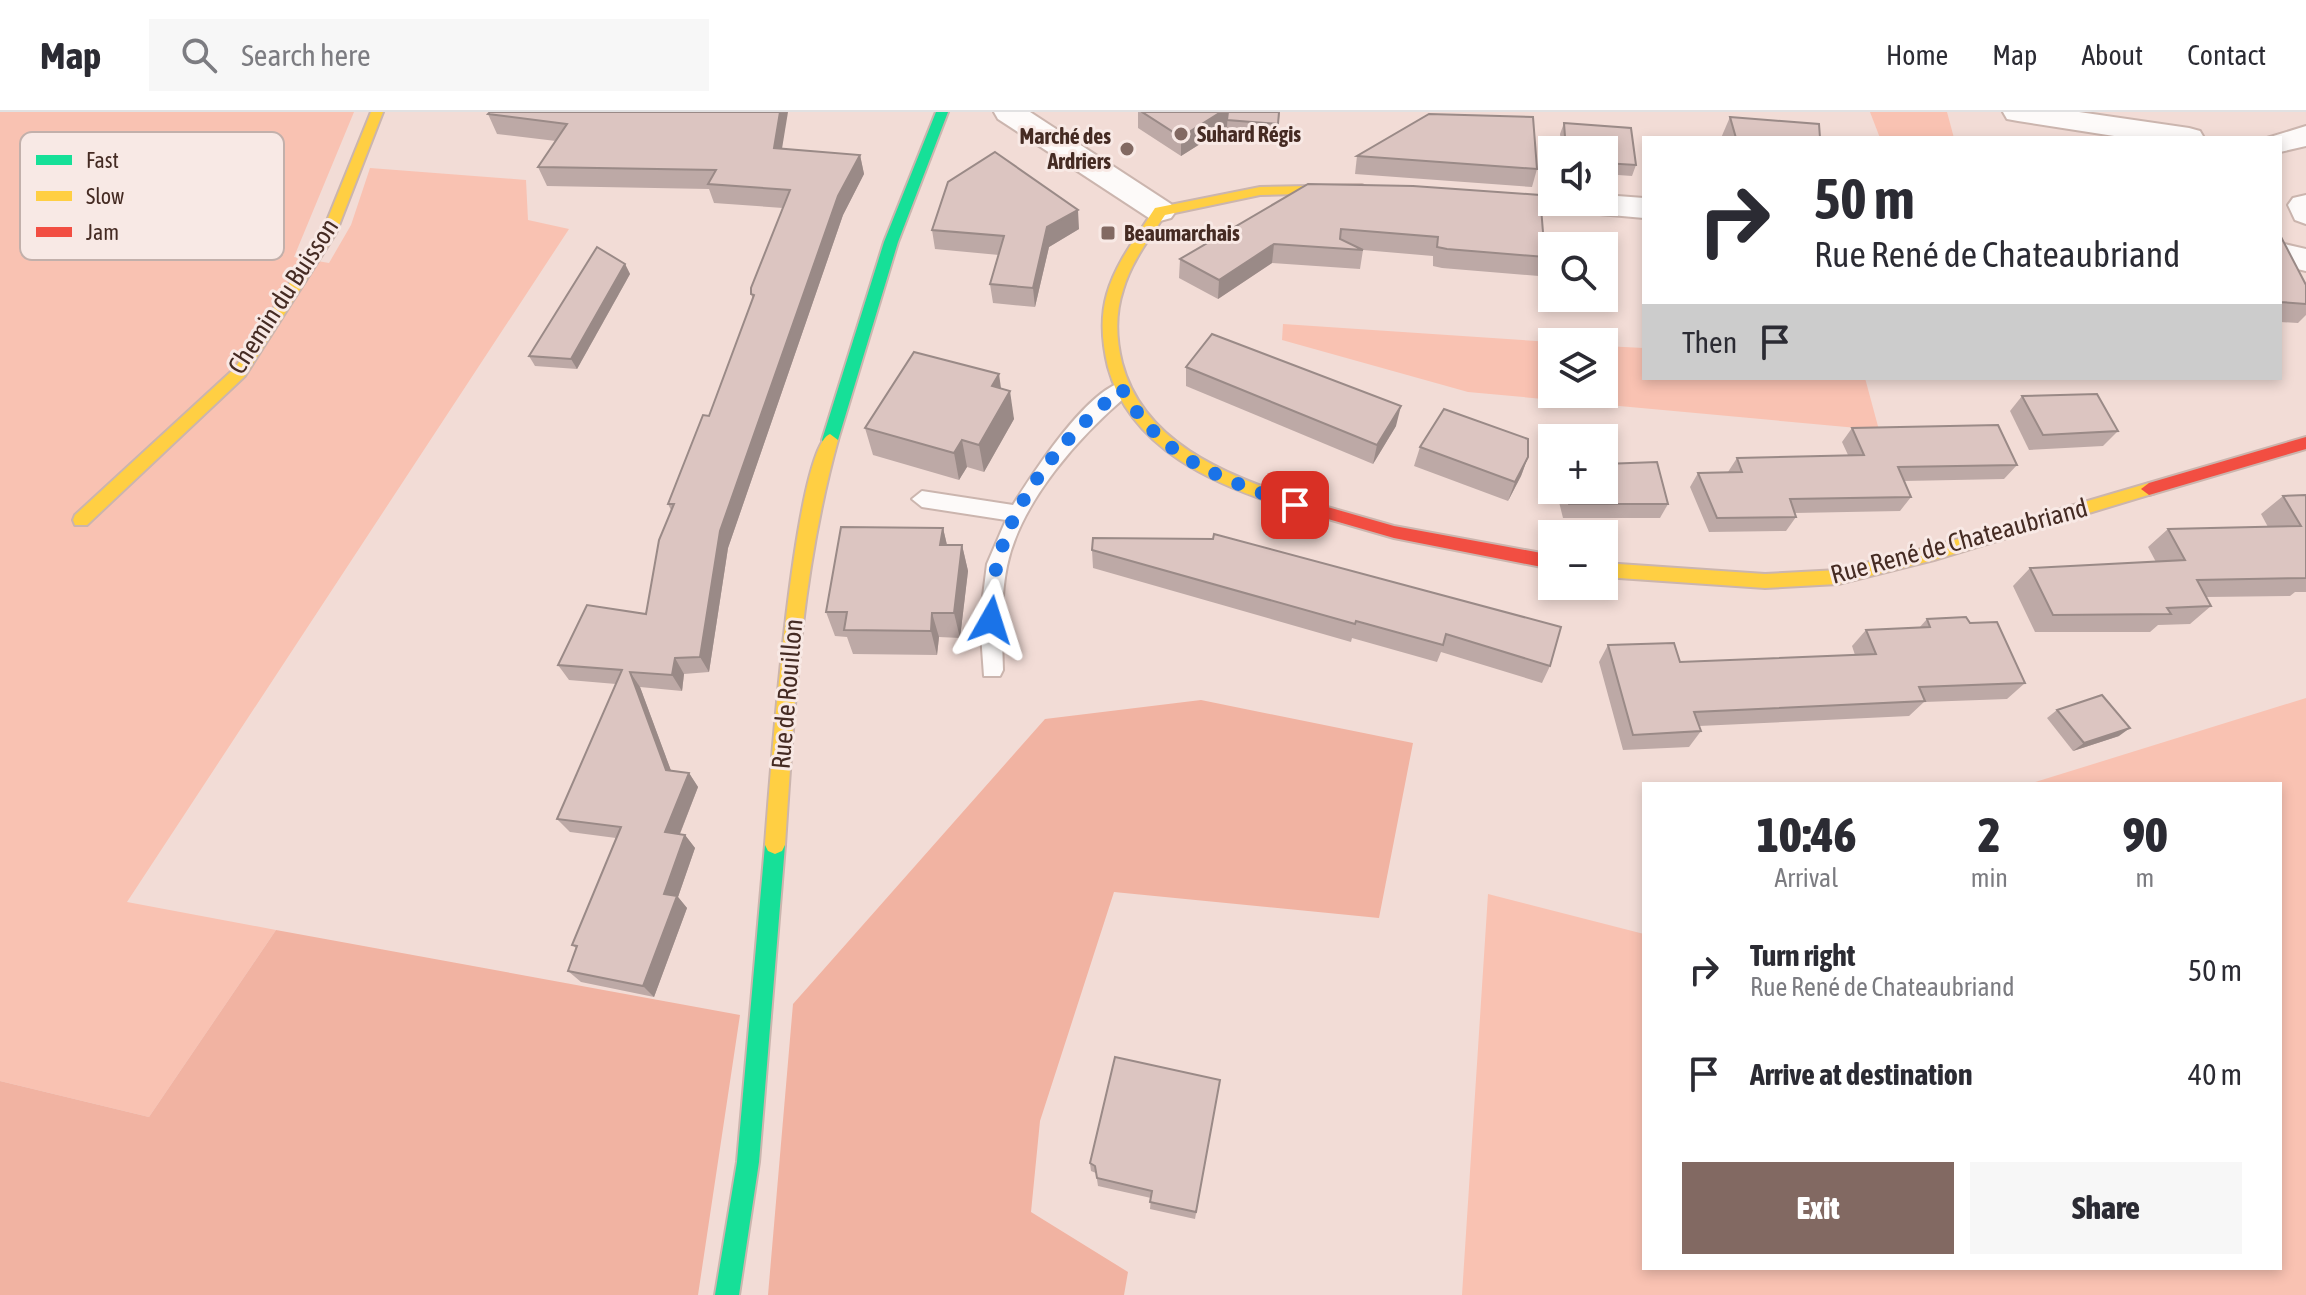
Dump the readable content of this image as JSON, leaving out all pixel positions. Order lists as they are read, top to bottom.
{
  "streets": {
    "street": ["Chemin du Buisson", "Rue René de Chateaubriand", "Rue de Rouillon"]
  },
  "places": {
    "other": ["Suhard Régis", "Marché des Ardriers"],
    "transit": ["Beaumarchais"]
  },
  "legend": ["Fast", "Slow", "Jam"],
  "page": {
    "header": "Map",
    "search": "Search here",
    "nav": [
      "Home",
      "Map",
      "About",
      "Contact"
    ],
    "map_buttons": ["+", "−"],
    "turn": ["50 m", "Rue René de Chateaubriand"],
    "then": "Then",
    "eta": [
      "10:46",
      "Arrival",
      "2",
      "min",
      "90",
      "m"
    ],
    "list": [
      {
        "name": "Turn right",
        "note": "Rue René de Chateaubriand",
        "value": "50 m"
      },
      {
        "name": "Arrive at destination",
        "value": "40 m"
      }
    ],
    "buttons": ["Exit", "Share"]
  }
}
